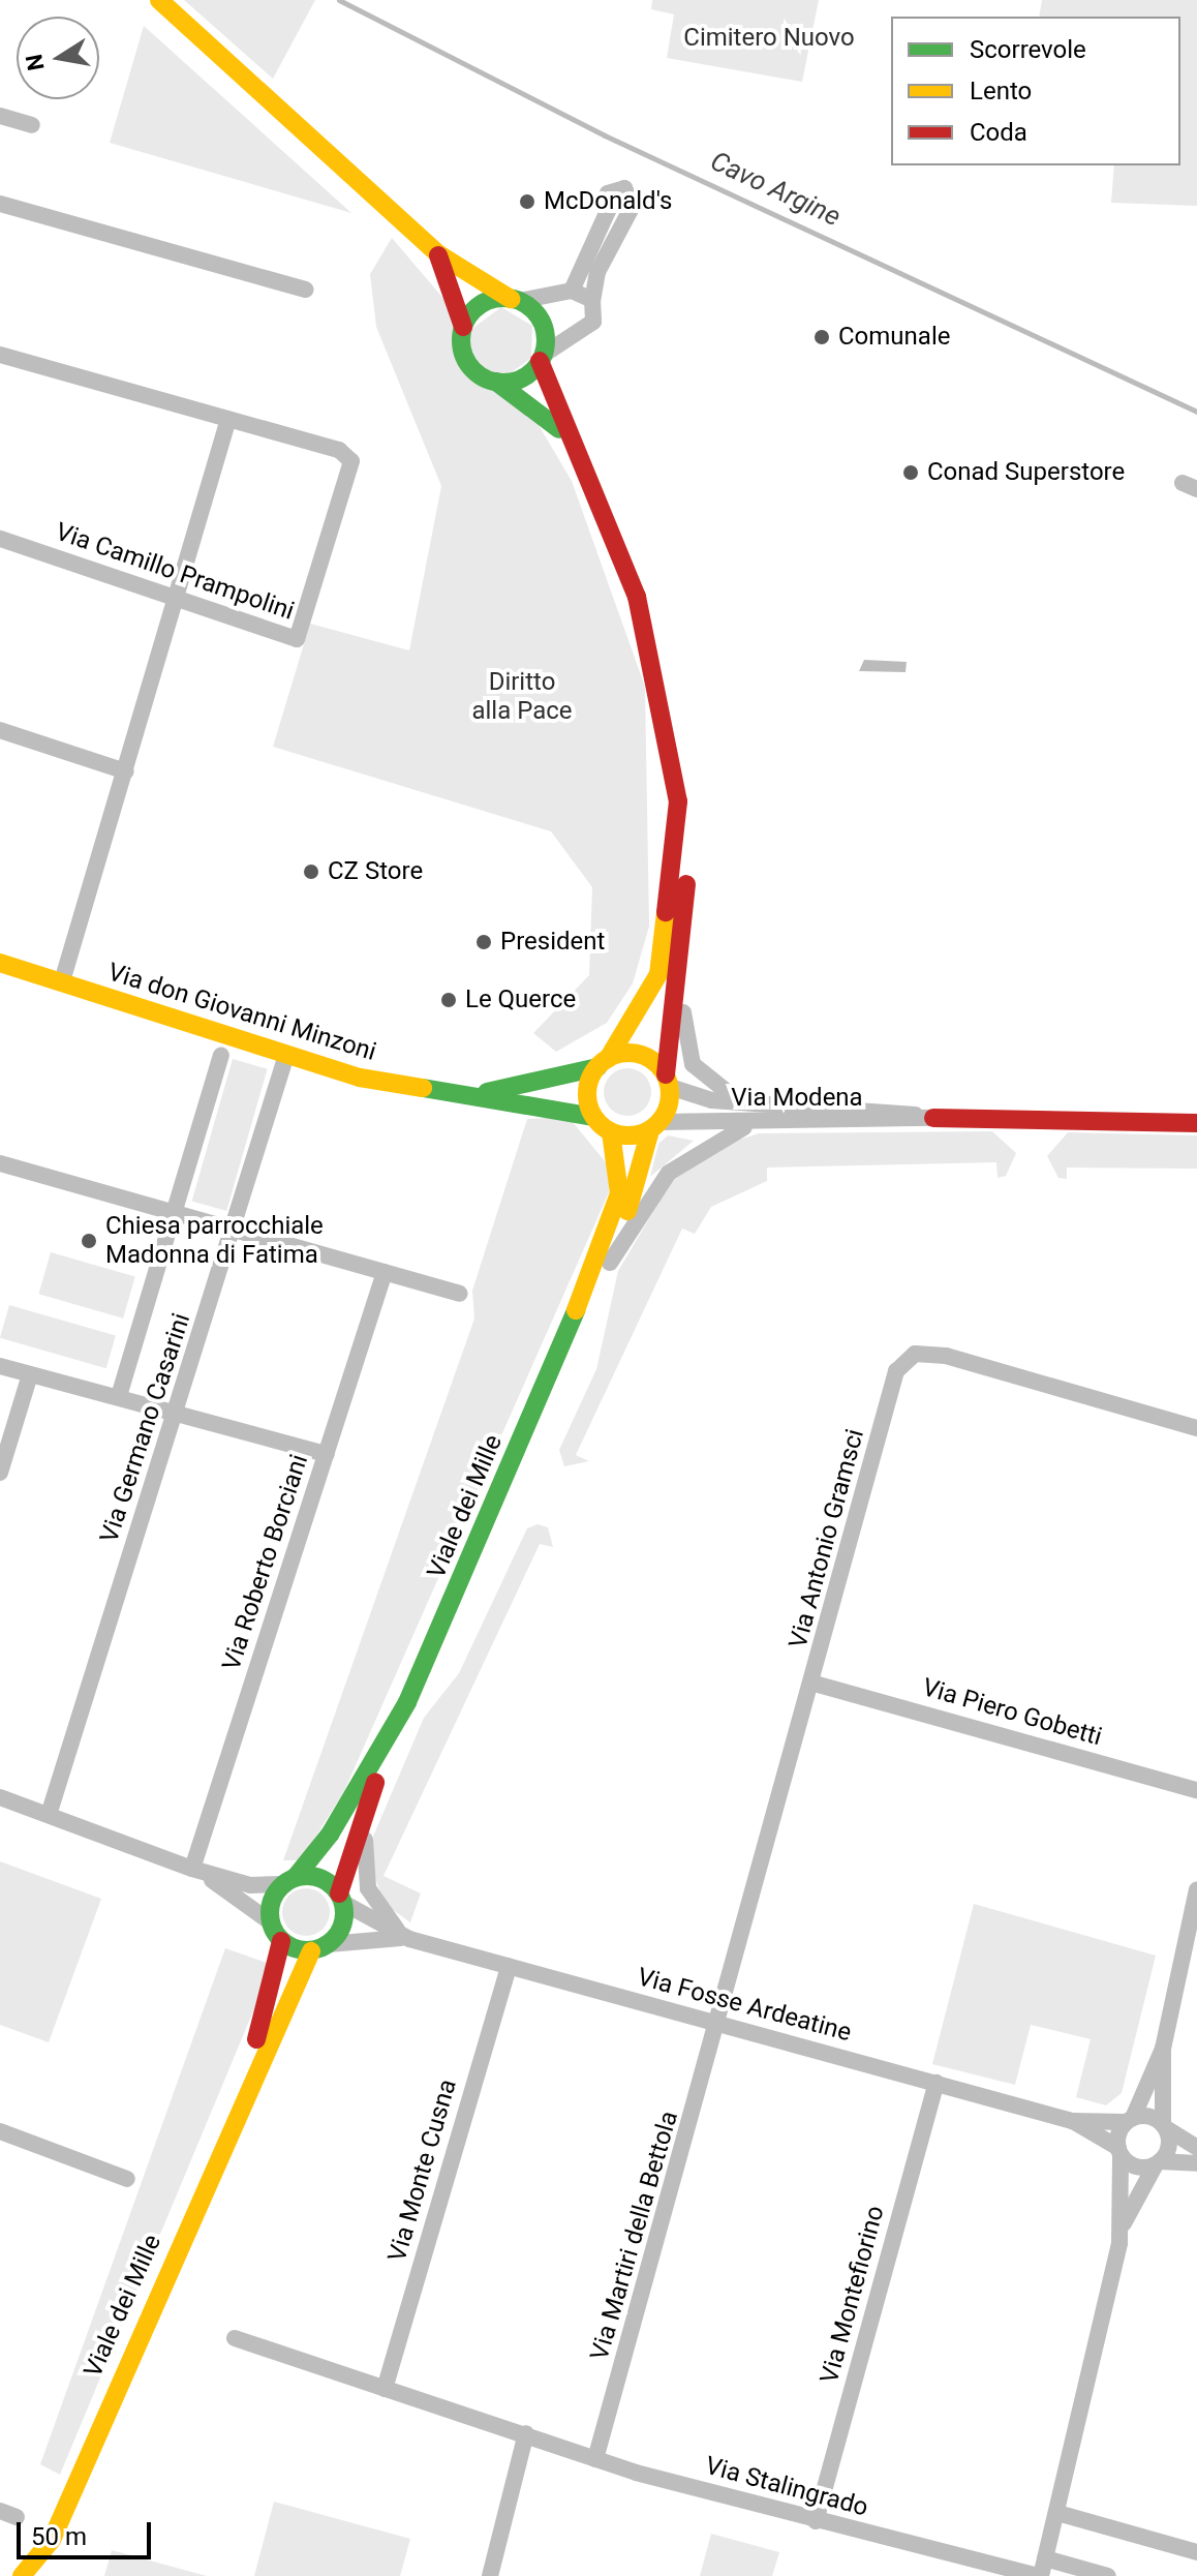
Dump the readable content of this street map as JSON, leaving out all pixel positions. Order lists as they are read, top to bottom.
{
  "streets": {
    "main road": ["Via don Giovanni Minzoni", "Via Modena", "Viale dei Mille"],
    "street": [
      "Via Camillo Prampolini",
      "Via Germano Casarini",
      "Via Antonio Gramsci",
      "Via Roberto Borciani",
      "Via Piero Gobetti",
      "Via Fosse Ardeatine",
      "Via Monte Cusna",
      "Via Martiri della Bettola",
      "Via Montefiorino",
      "Via Stalingrado"
    ]
  },
  "crossings": [
    ["Via don Giovanni Minzoni", "Via Modena"],
    ["Via don Giovanni Minzoni", "Via Germano Casarini"],
    ["Via don Giovanni Minzoni", "Viale dei Mille"],
    ["Via Modena", "Viale dei Mille"],
    ["Viale dei Mille", "Via Fosse Ardeatine"],
    ["Via Antonio Gramsci", "Via Piero Gobetti"],
    ["Via Antonio Gramsci", "Via Fosse Ardeatine"],
    ["Via Antonio Gramsci", "Via Martiri della Bettola"],
    ["Via Fosse Ardeatine", "Via Monte Cusna"],
    ["Via Fosse Ardeatine", "Via Martiri della Bettola"],
    ["Via Fosse Ardeatine", "Via Montefiorino"],
    ["Via Monte Cusna", "Via Stalingrado"],
    ["Via Martiri della Bettola", "Via Stalingrado"],
    ["Via Montefiorino", "Via Stalingrado"]
  ],
  "water": ["Cavo Argine"],
  "parks": ["Cimitero Nuovo", "Diritto alla Pace"],
  "places": [
    "McDonald's",
    "Comunale",
    "Conad Superstore",
    "CZ Store",
    "President",
    "Le Querce",
    "Chiesa parrocchiale Madonna di Fatima"
  ],
  "legend": ["Scorrevole", "Lento", "Coda"],
  "scale_bar": "50 m",
  "north": "left"
}
